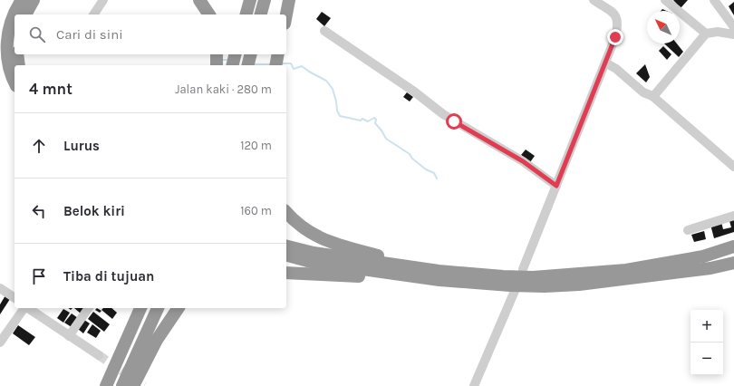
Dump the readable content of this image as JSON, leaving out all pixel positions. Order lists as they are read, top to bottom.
{
  "north": "top left",
  "page": {
    "search": "Cari di sini",
    "heading": ["4 mnt", "Jalan kaki · 280 m"],
    "list": [
      ["Lurus", "120 m"],
      ["Belok kiri", "160 m"],
      "Tiba di tujuan"
    ],
    "map_buttons": ["+", "−"]
  }
}
